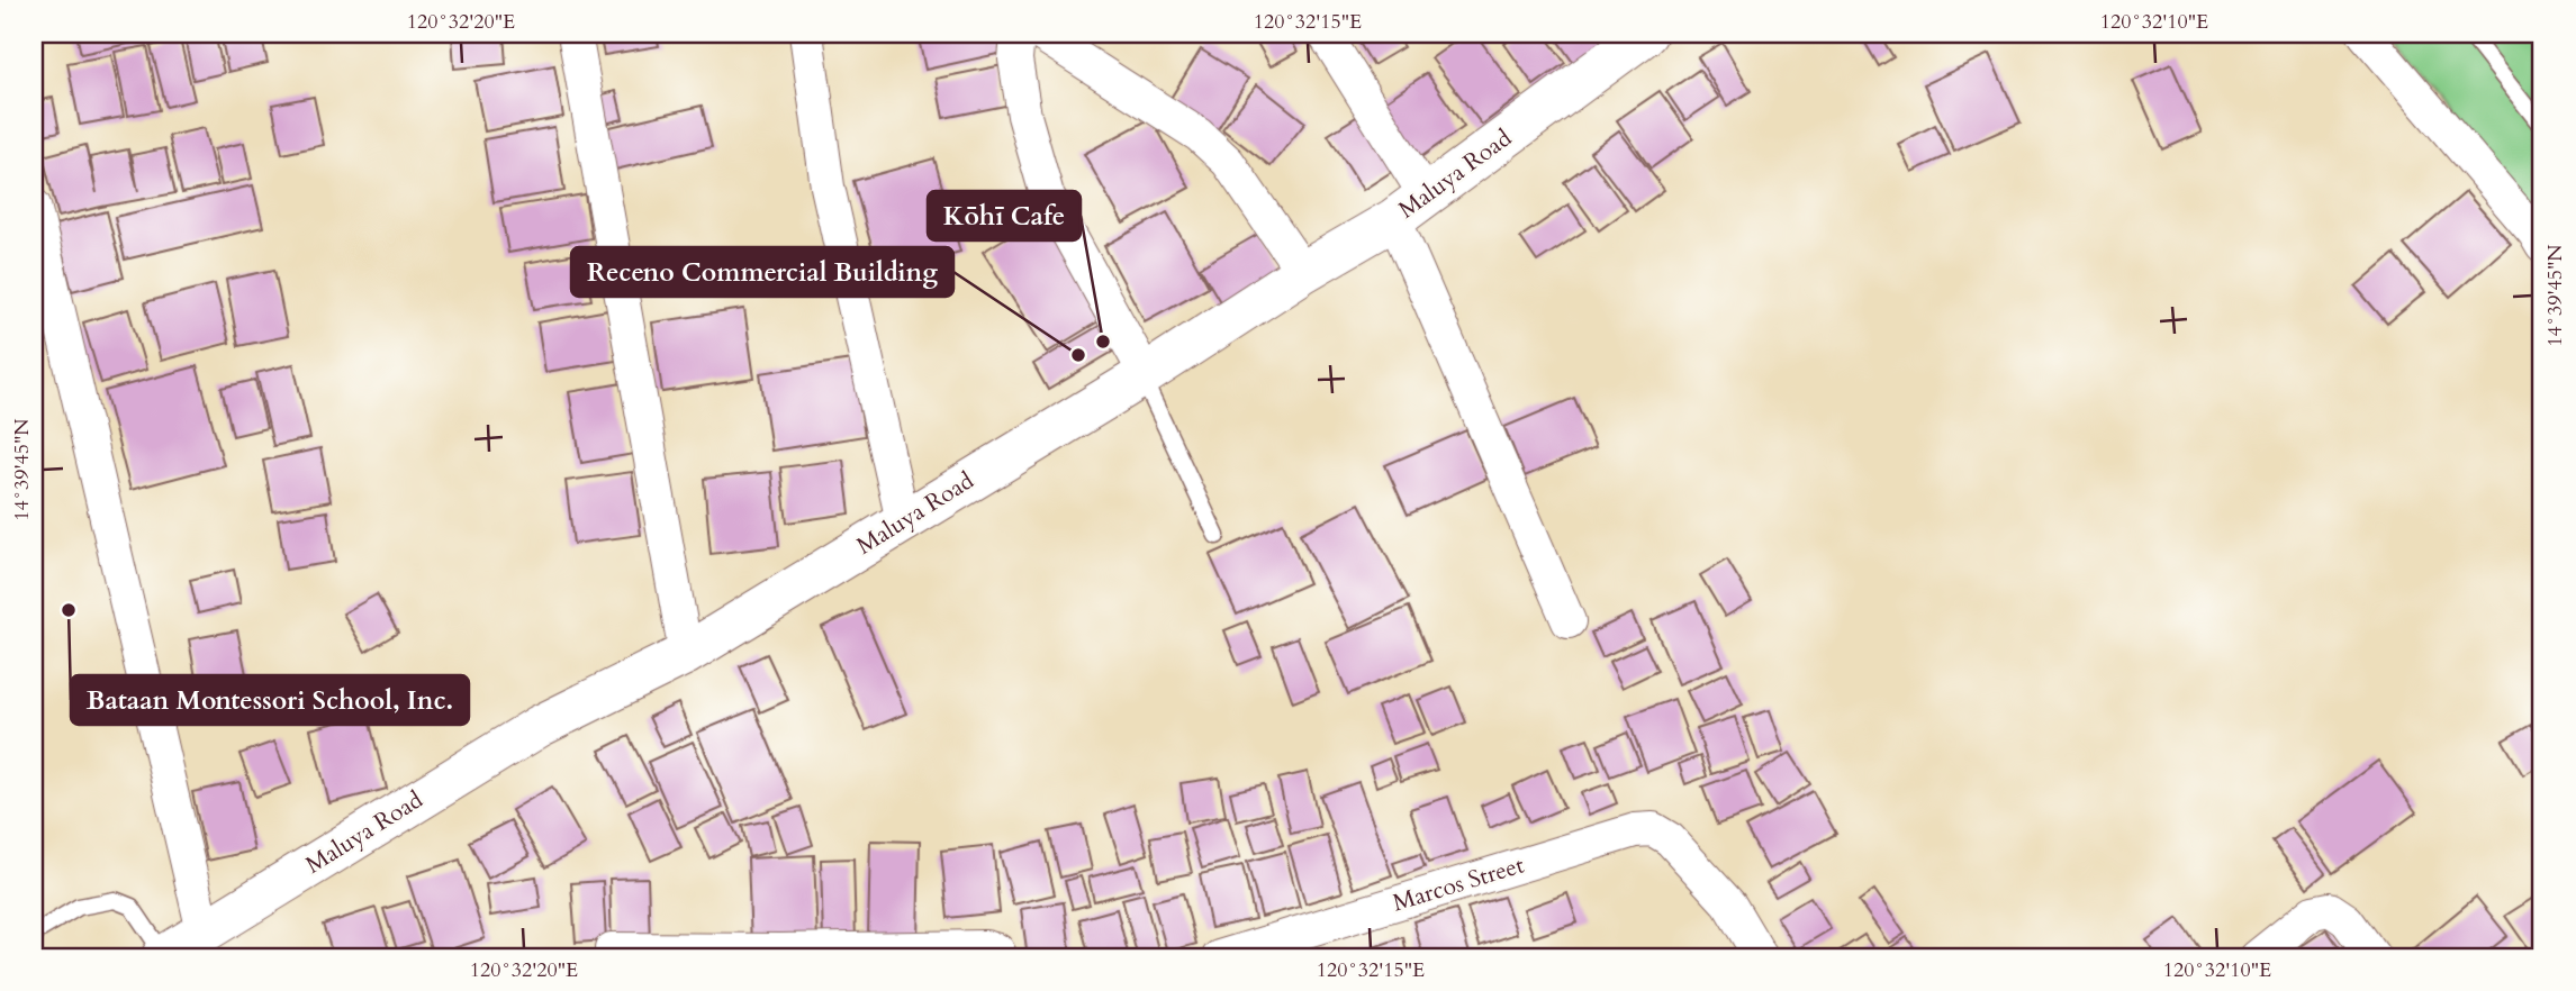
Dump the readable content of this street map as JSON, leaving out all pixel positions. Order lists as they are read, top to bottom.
{
  "streets": {
    "street": ["Maluya Road", "Marcos Street"]
  },
  "places": ["Kōhī Cafe", "Receno Commercial Building", "Bataan Montessori School, Inc."],
  "coordinates": [
    "120°32'20\"E",
    "120°32'15\"E",
    "120°32'10\"E",
    "14°39'45\"N"
  ]
}
